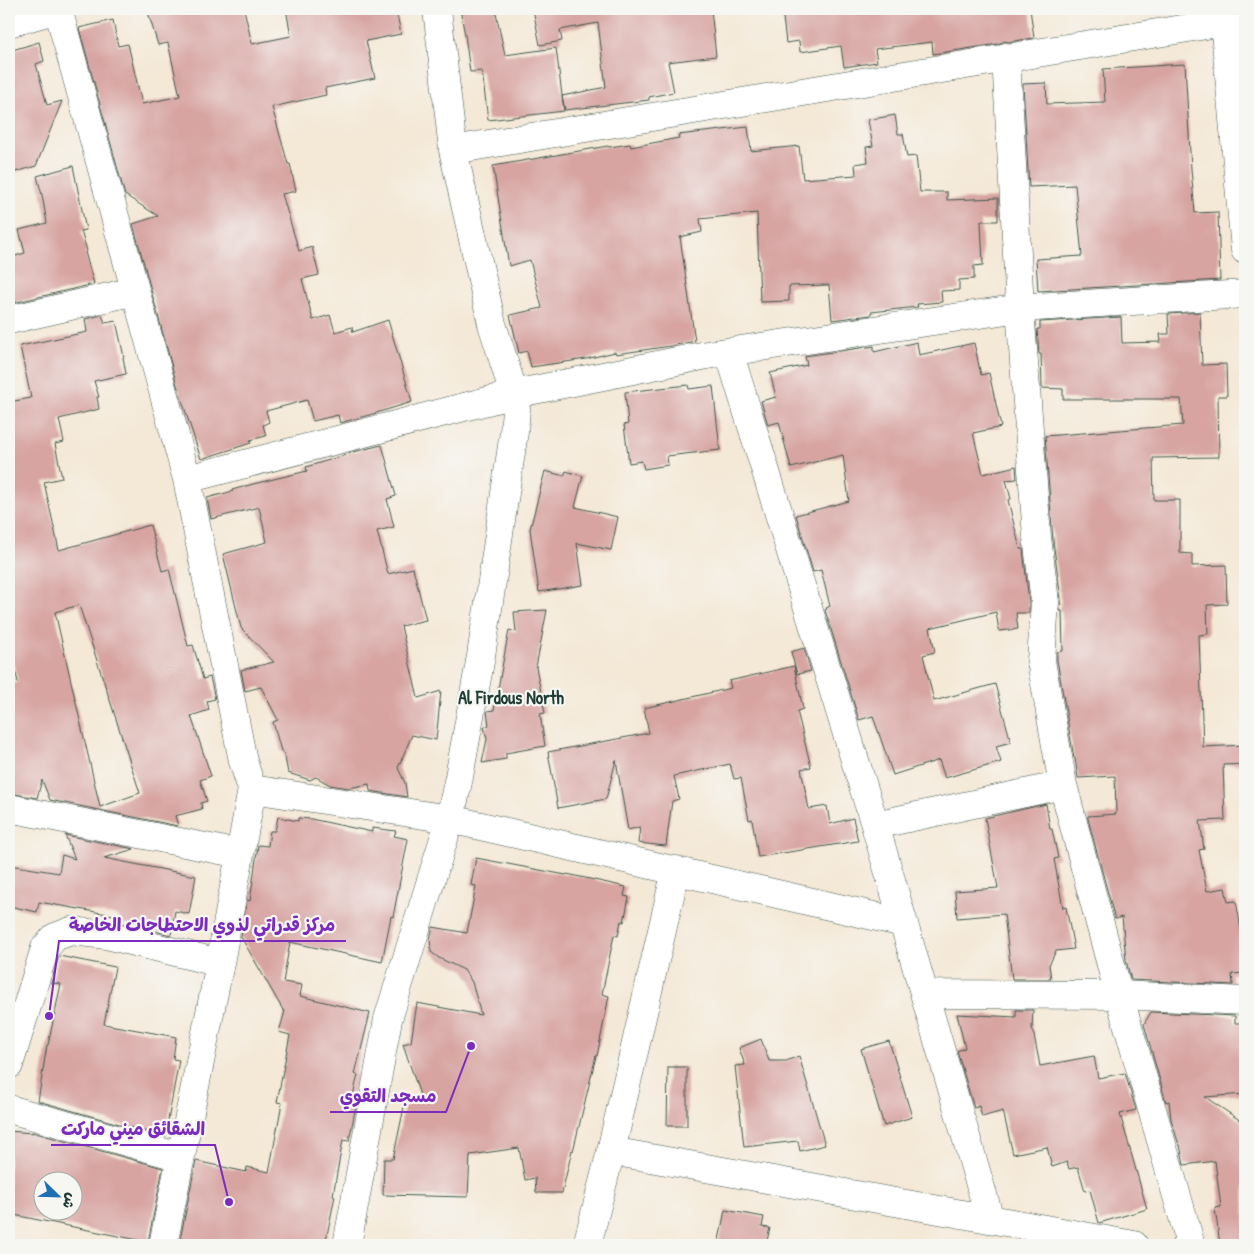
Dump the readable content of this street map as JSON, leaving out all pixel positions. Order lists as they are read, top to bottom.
{
  "districts": ["Al Firdous North"],
  "places": ["مركز قدراتي لذوي الاحتطاجات الخاصة", "مسجد التقوي", "الشقائق ميني ماركت"],
  "north": "bottom right"
}
